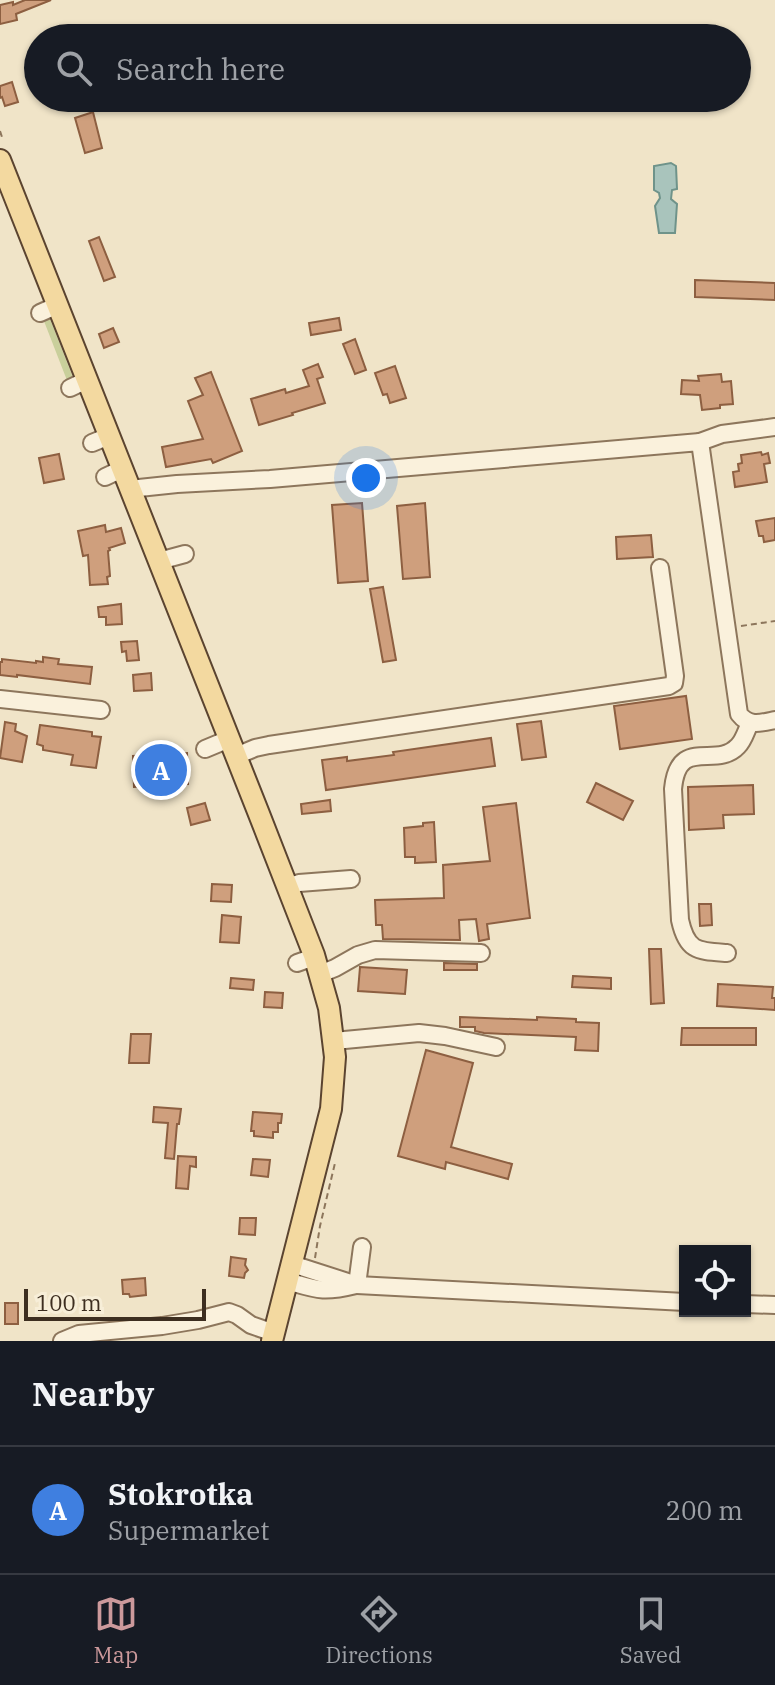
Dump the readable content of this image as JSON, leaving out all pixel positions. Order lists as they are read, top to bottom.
{
  "scale_bar": "100 m",
  "page": {
    "search": "Search here",
    "pins": "A",
    "scale": "100 m",
    "heading": "Nearby",
    "list": [
      {
        "mark": "A",
        "name": "Stokrotka",
        "note": "Supermarket",
        "value": "200 m"
      }
    ],
    "nav": ["Map", "Directions", "Saved"]
  }
}
